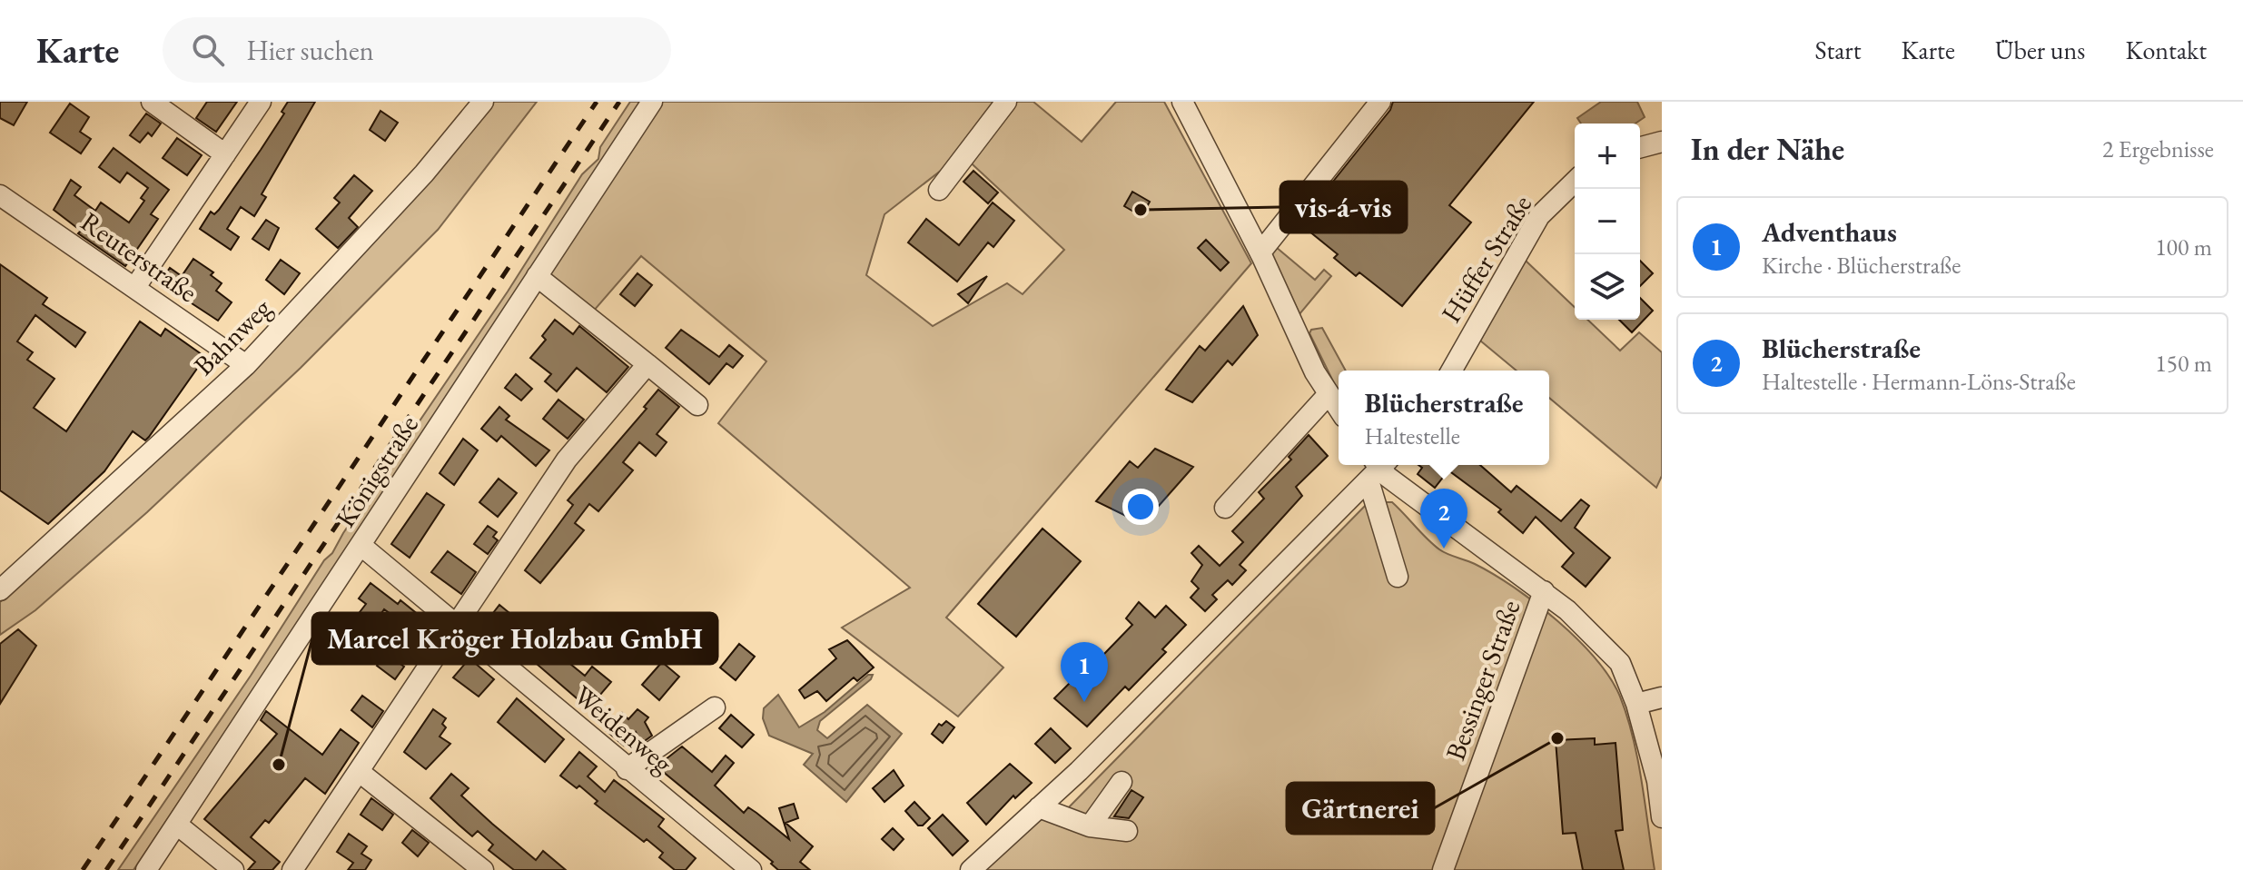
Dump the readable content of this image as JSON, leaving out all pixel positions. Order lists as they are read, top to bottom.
{
  "streets": {
    "street": [
      "Reuterstraße",
      "Hüffer Straße",
      "Bahnweg",
      "Königstraße",
      "Bessinger Straße",
      "Weidenweg"
    ]
  },
  "crossings": [
    ["Reuterstraße", "Bahnweg"],
    ["Königstraße", "Weidenweg"]
  ],
  "places": ["vis-á-vis", "Gärtnerei", "Marcel Kröger Holzbau GmbH"],
  "page": {
    "header": "Karte",
    "search": "Hier suchen",
    "nav": [
      "Start",
      "Karte",
      "Über uns",
      "Kontakt"
    ],
    "heading": ["In der Nähe", "2 Ergebnisse"],
    "map_buttons": ["+", "−"],
    "list": [
      {
        "mark": "1",
        "name": "Adventhaus",
        "note": "Kirche · Blücherstraße",
        "value": "100 m"
      },
      {
        "mark": "2",
        "name": "Blücherstraße",
        "note": "Haltestelle · Hermann-Löns-Straße",
        "value": "150 m"
      }
    ],
    "popup": ["Blücherstraße", "Haltestelle"],
    "pins": ["2", "1"]
  }
}
